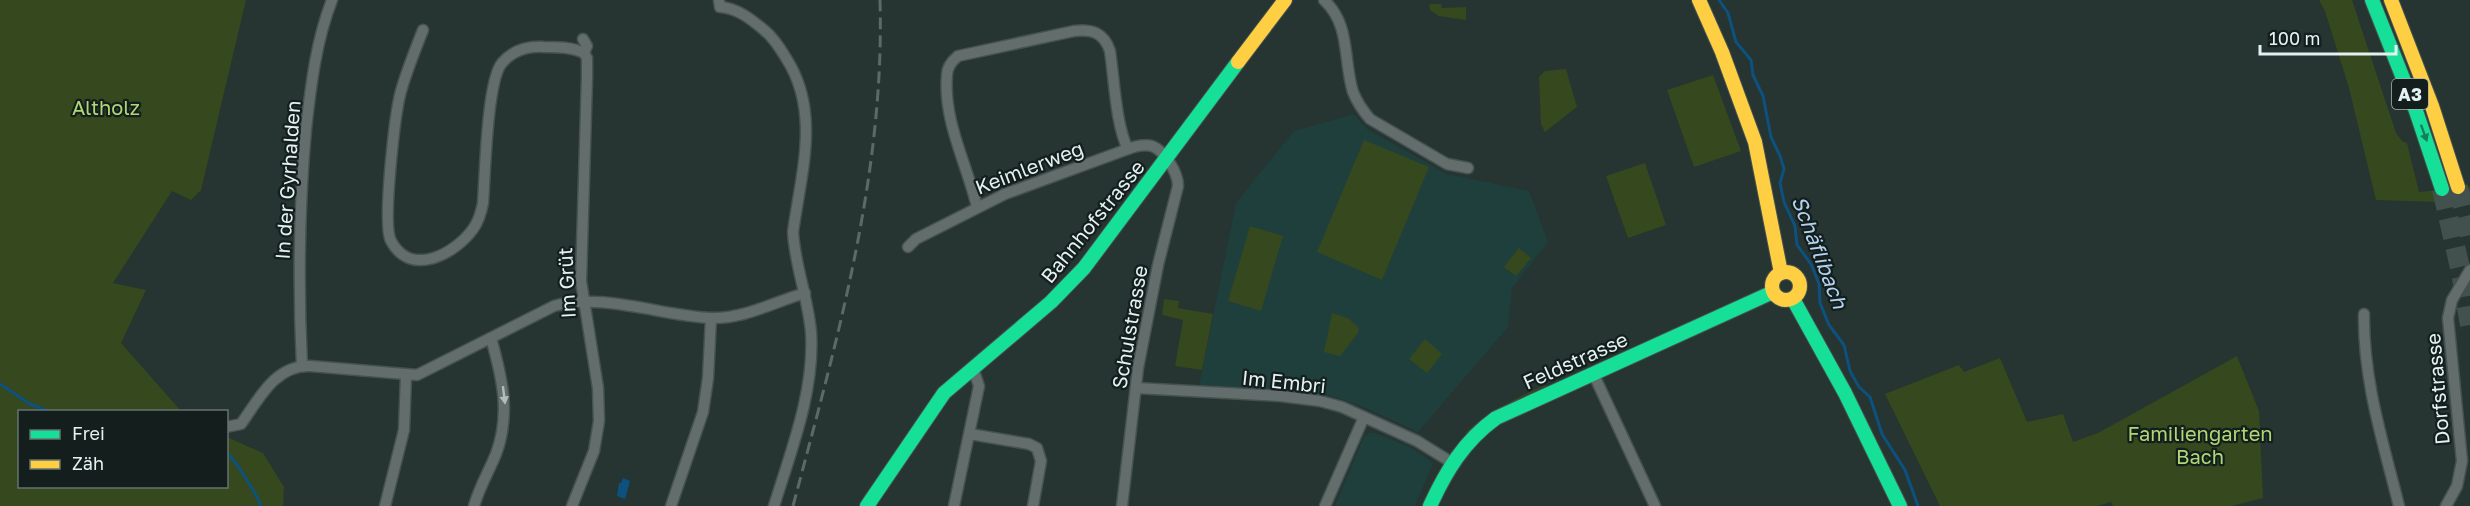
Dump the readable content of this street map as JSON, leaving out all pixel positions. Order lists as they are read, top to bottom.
{
  "streets": {
    "main road": ["A3", "Bahnhofstrasse", "Feldstrasse"],
    "street": [
      "Keimlerweg",
      "In der Gyrhalden",
      "Im Grüt",
      "Schulstrasse",
      "Im Embri",
      "Dorfstrasse"
    ]
  },
  "crossings": [
    ["Keimlerweg", "Bahnhofstrasse"],
    ["Keimlerweg", "Schulstrasse"],
    ["Bahnhofstrasse", "Schulstrasse"],
    ["Schulstrasse", "Im Embri"],
    ["Feldstrasse", "Im Embri"]
  ],
  "water": ["Schäflibach"],
  "parks": ["Altholz", "Familiengarten Bach"],
  "legend": ["Frei", "Zäh"],
  "scale_bar": "100 m"
}
